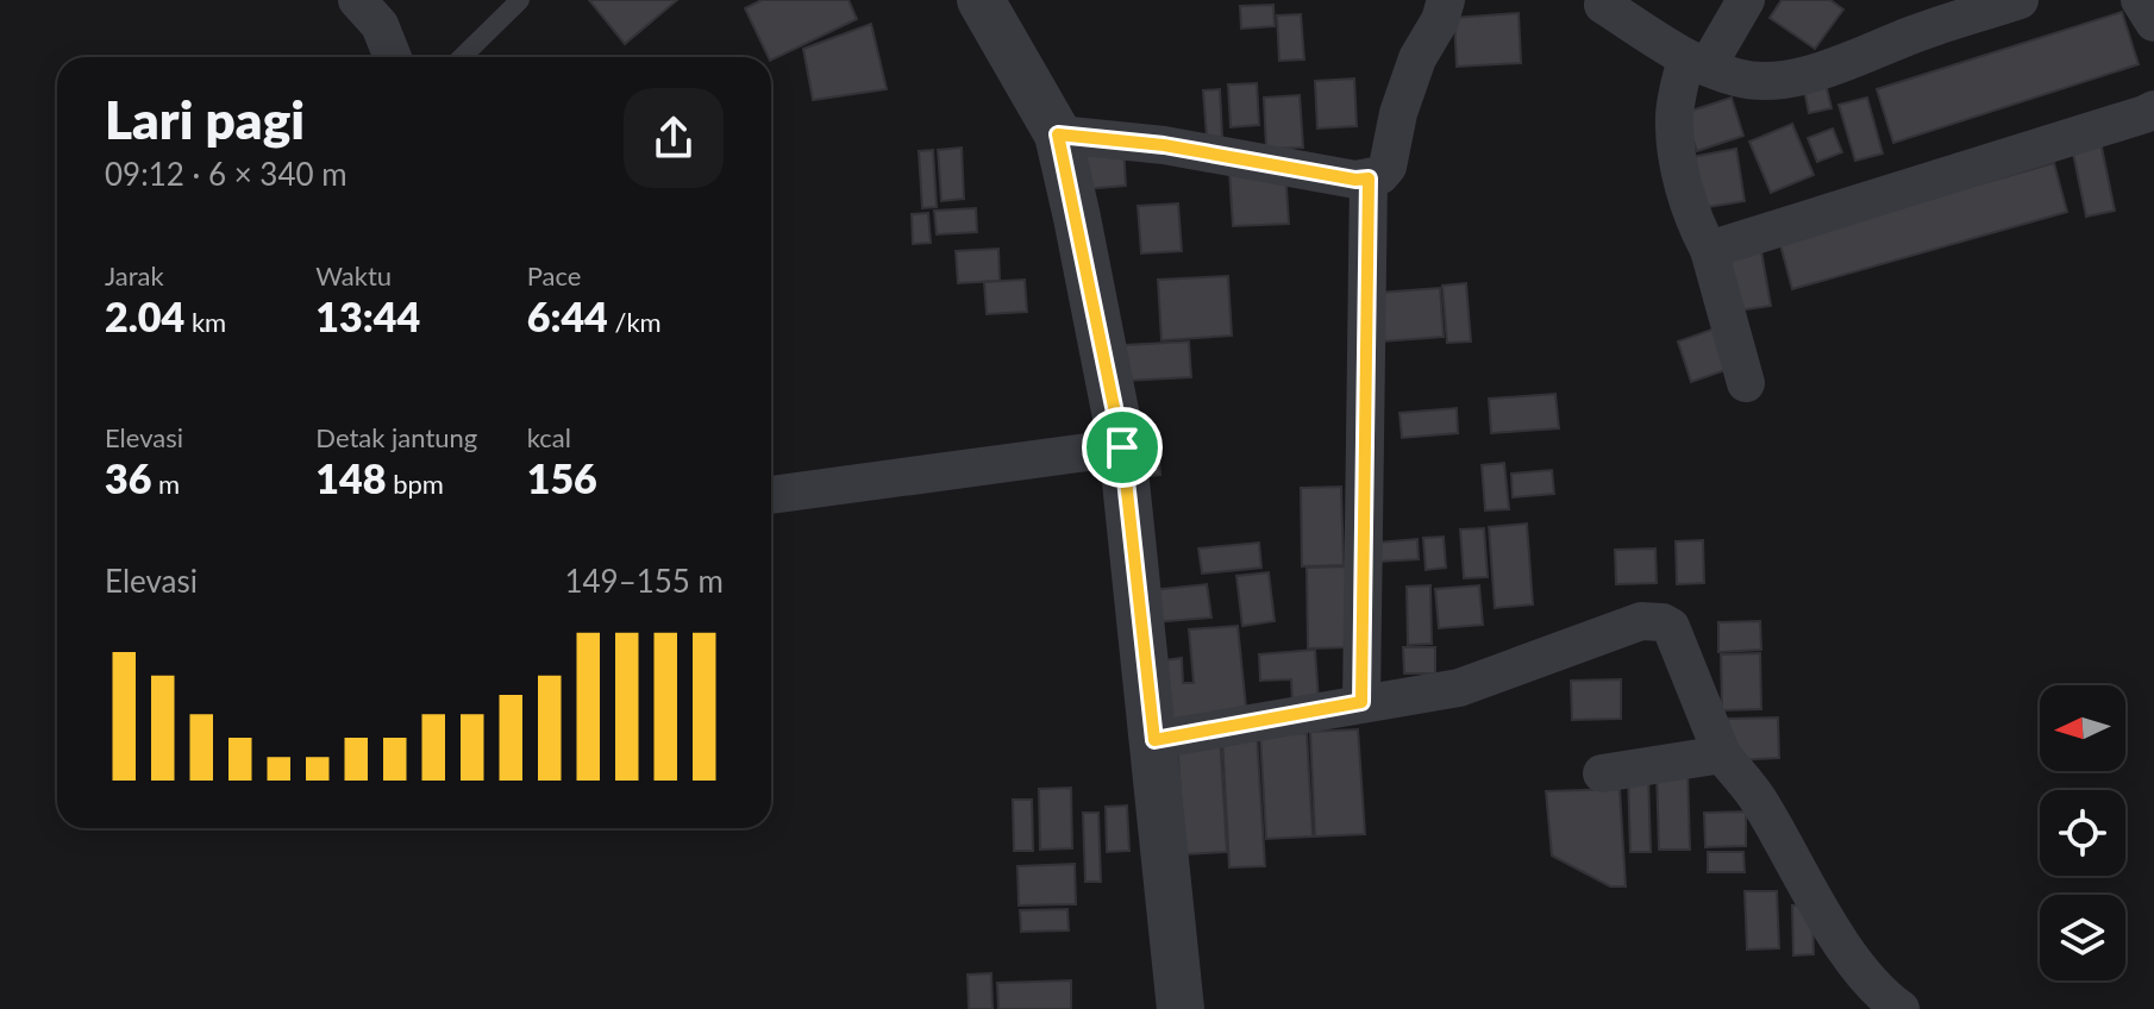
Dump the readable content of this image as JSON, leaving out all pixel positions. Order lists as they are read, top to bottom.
{
  "north": "left",
  "page": {
    "heading": ["Lari pagi", "09:12 · 6 × 340 m"],
    "stats": [
      ["Jarak", "2.04 km"],
      ["Waktu", "13:44"],
      ["Pace", "6:44 /km"],
      ["Elevasi", "36 m"],
      ["Detak jantung", "148 bpm"],
      ["kcal", "156"]
    ],
    "chart": ["Elevasi", "149–155 m"]
  }
}
